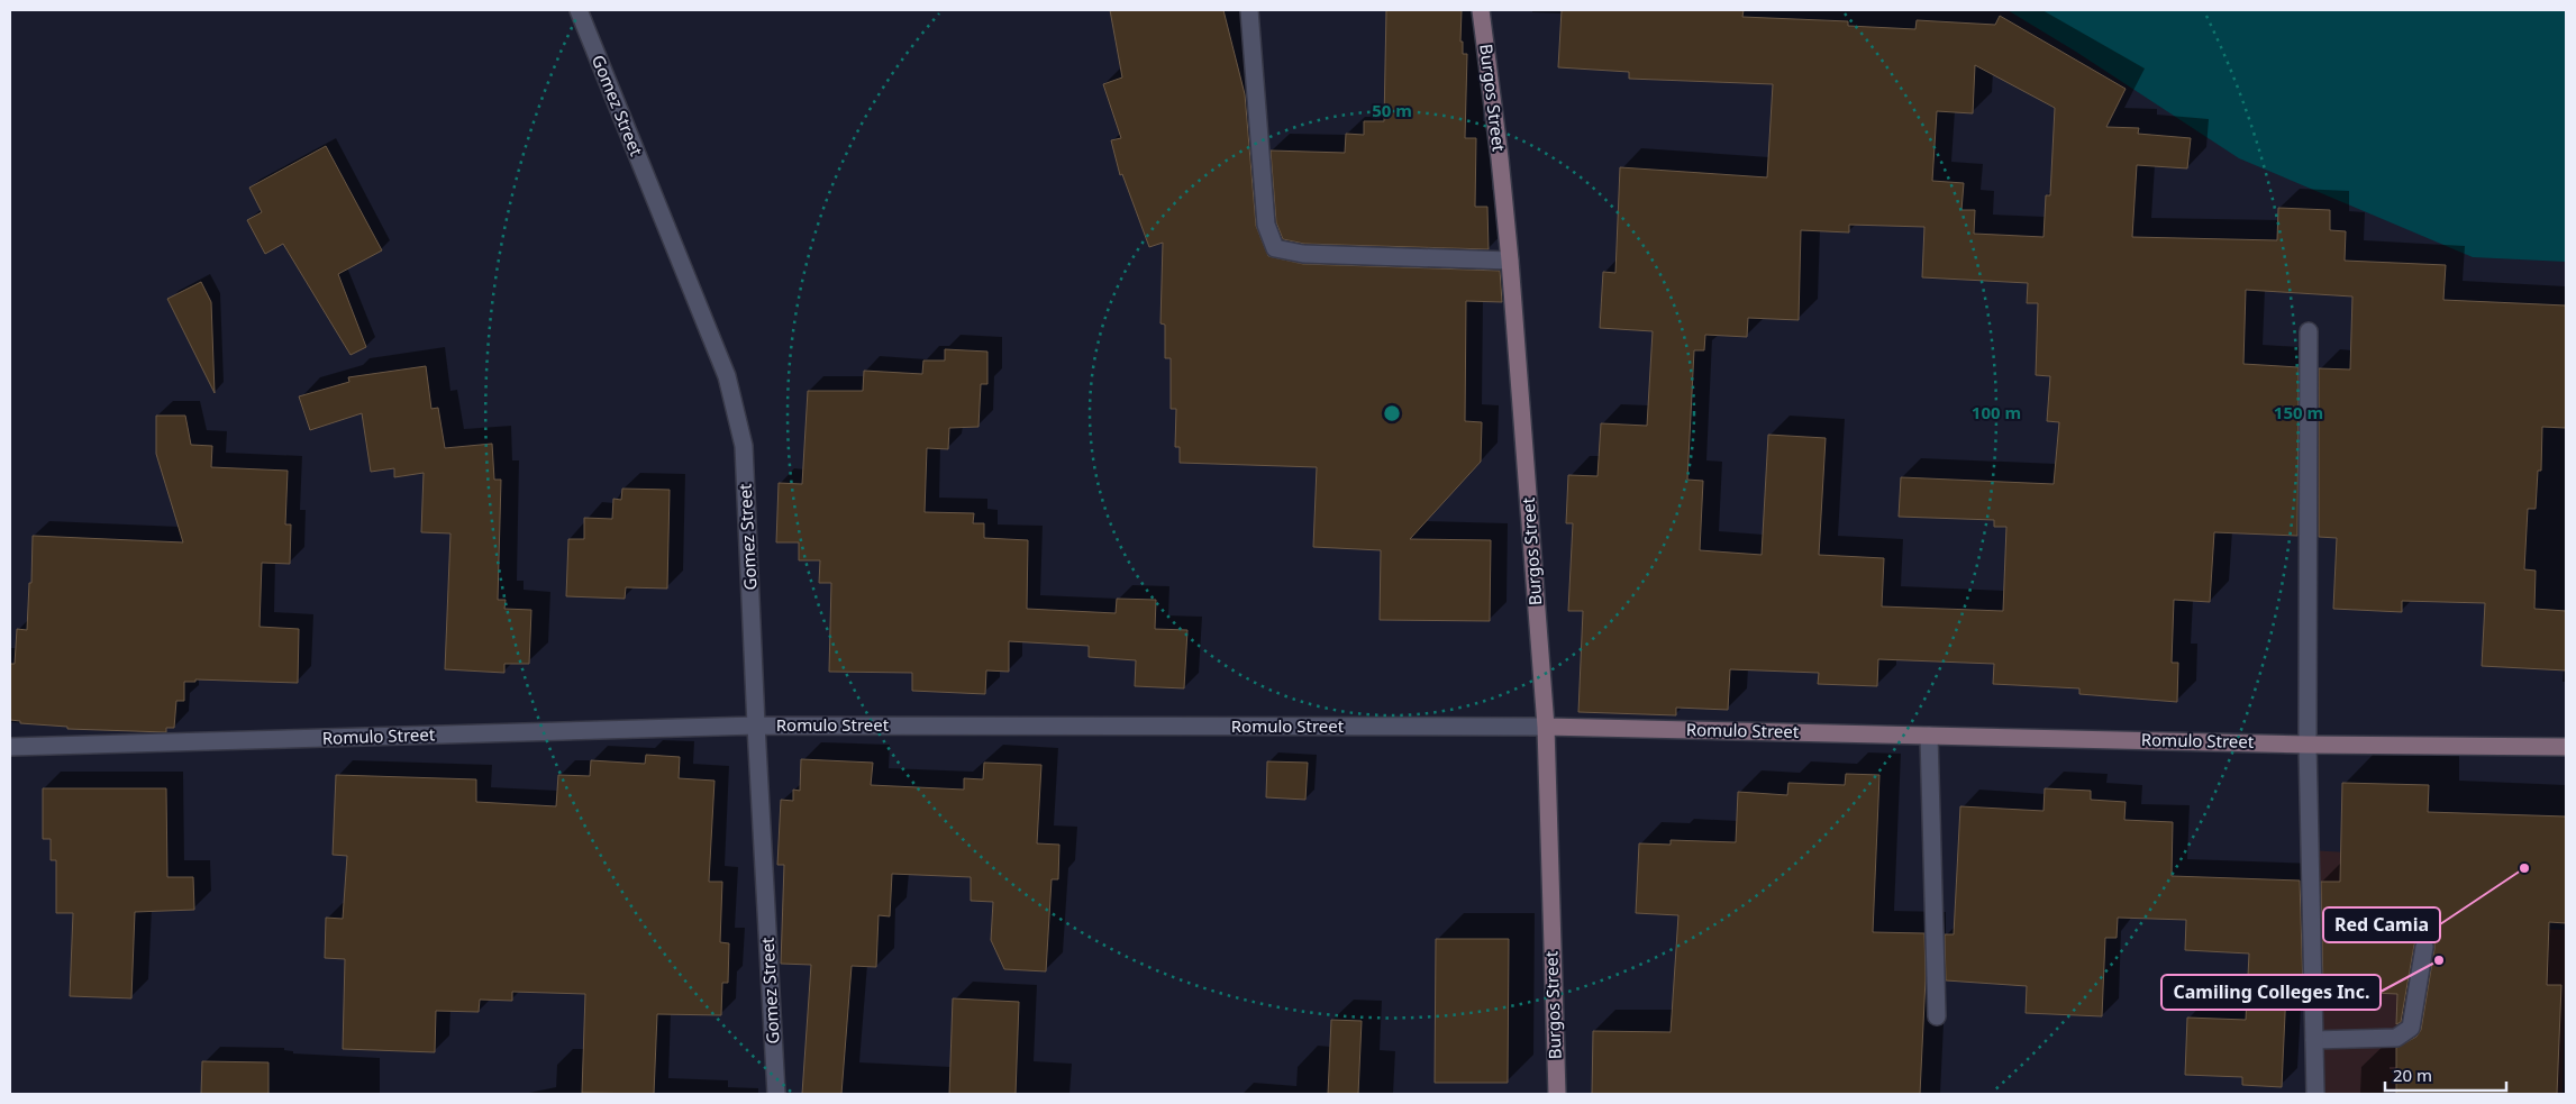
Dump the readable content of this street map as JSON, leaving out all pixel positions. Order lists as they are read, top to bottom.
{
  "streets": {
    "street": ["Burgos Street", "Gomez Street", "Romulo Street"]
  },
  "crossings": [
    ["Burgos Street", "Romulo Street"],
    ["Gomez Street", "Romulo Street"]
  ],
  "places": ["Red Camia", "Camiling Colleges Inc."],
  "scale_bar": "20 m",
  "rings": ["50 m", "100 m", "150 m"]
}
